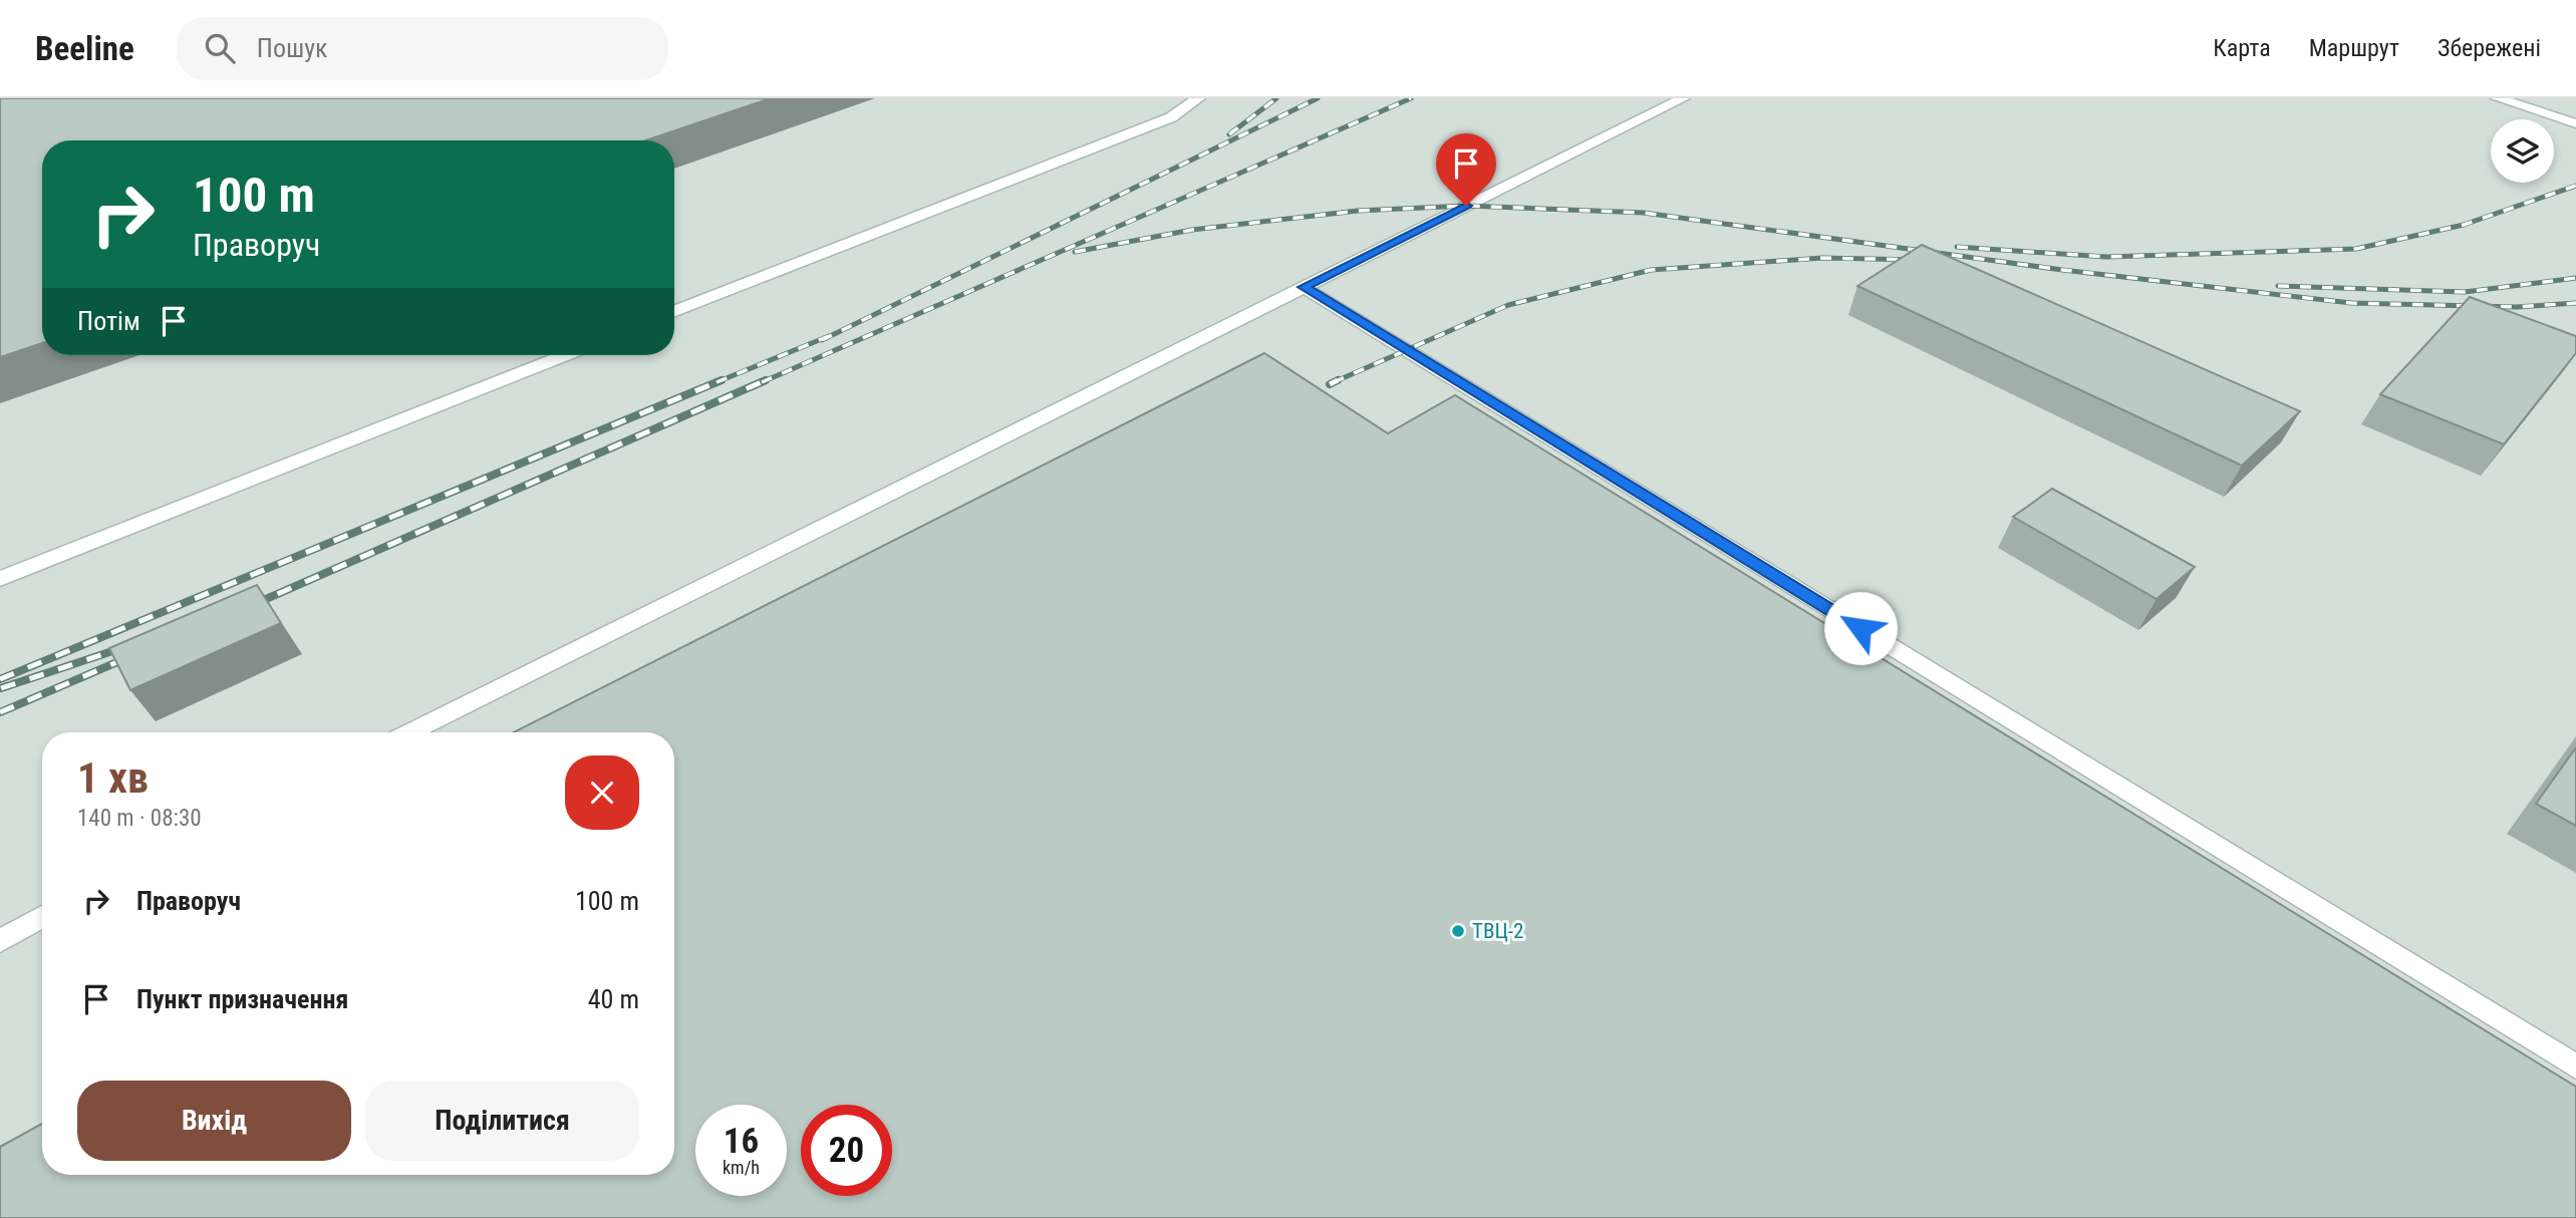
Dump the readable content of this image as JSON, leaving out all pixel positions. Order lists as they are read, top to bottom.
{
  "places": ["ТВЦ-2"],
  "page": {
    "header": "Beeline",
    "search": "Пошук",
    "nav": ["Карта", "Маршрут", "Збережені"],
    "turn": ["100 m", "Праворуч"],
    "then": "Потім",
    "heading": ["1 хв", "140 m · 08:30"],
    "list": [
      {
        "name": "Праворуч",
        "value": "100 m"
      },
      {
        "name": "Пункт призначення",
        "value": "40 m"
      }
    ],
    "buttons": ["Вихід", "Поділитися"],
    "speed": "16 km/h",
    "limit": "20"
  }
}
